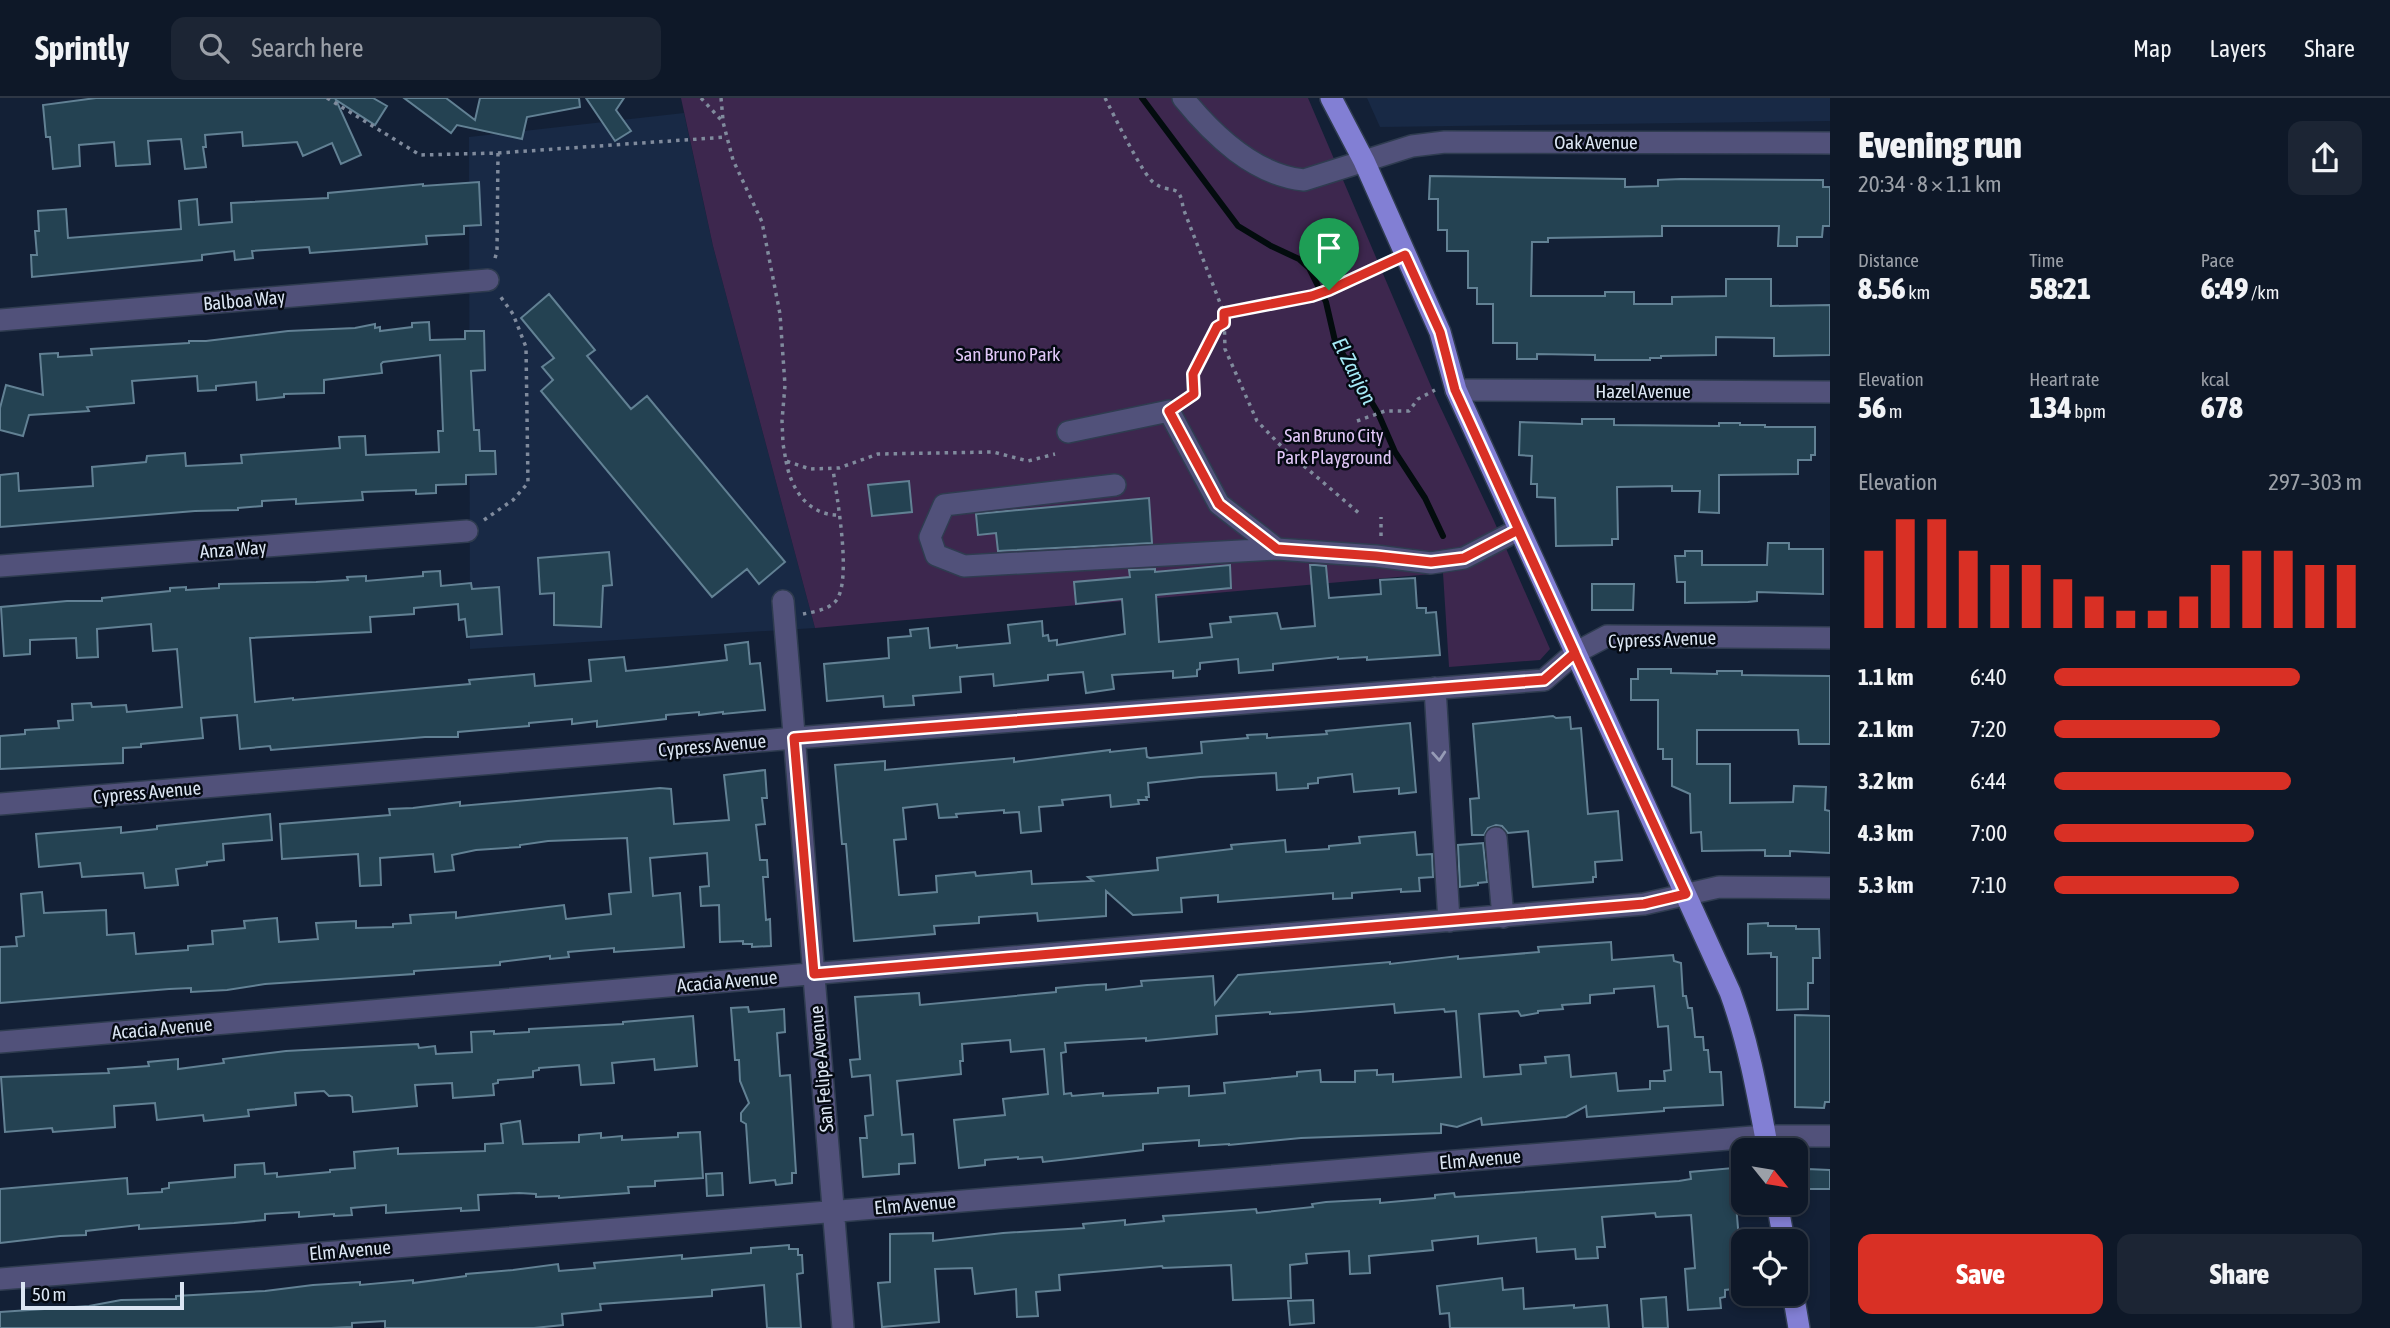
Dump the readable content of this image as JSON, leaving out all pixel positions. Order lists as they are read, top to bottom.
{
  "streets": {
    "street": [
      "Oak Avenue",
      "Balboa Way",
      "Hazel Avenue",
      "Anza Way",
      "Cypress Avenue",
      "Acacia Avenue",
      "San Felipe Avenue",
      "Elm Avenue"
    ]
  },
  "crossings": [
    ["Cypress Avenue", "San Felipe Avenue"],
    ["Acacia Avenue", "San Felipe Avenue"],
    ["San Felipe Avenue", "Elm Avenue"]
  ],
  "water": ["El Zanjon"],
  "parks": ["San Bruno Park", "San Bruno City Park Playground"],
  "scale_bar": "50 m",
  "north": "bottom right",
  "page": {
    "header": "Sprintly",
    "search": "Search here",
    "nav": ["Map", "Layers", "Share"],
    "heading": ["Evening run", "20:34 · 8 × 1.1 km"],
    "stats": [
      ["Distance", "8.56 km"],
      ["Time", "58:21"],
      ["Pace", "6:49 /km"],
      ["Elevation", "56 m"],
      ["Heart rate", "134 bpm"],
      ["kcal", "678"]
    ],
    "chart": ["Elevation", "297–303 m"],
    "list": [
      {
        "name": "1.1 km",
        "note": "6:40"
      },
      {
        "name": "2.1 km",
        "note": "7:20"
      },
      {
        "name": "3.2 km",
        "note": "6:44"
      },
      {
        "name": "4.3 km",
        "note": "7:00"
      },
      {
        "name": "5.3 km",
        "note": "7:10"
      }
    ],
    "buttons": ["Save", "Share"],
    "scale": "50 m"
  }
}
